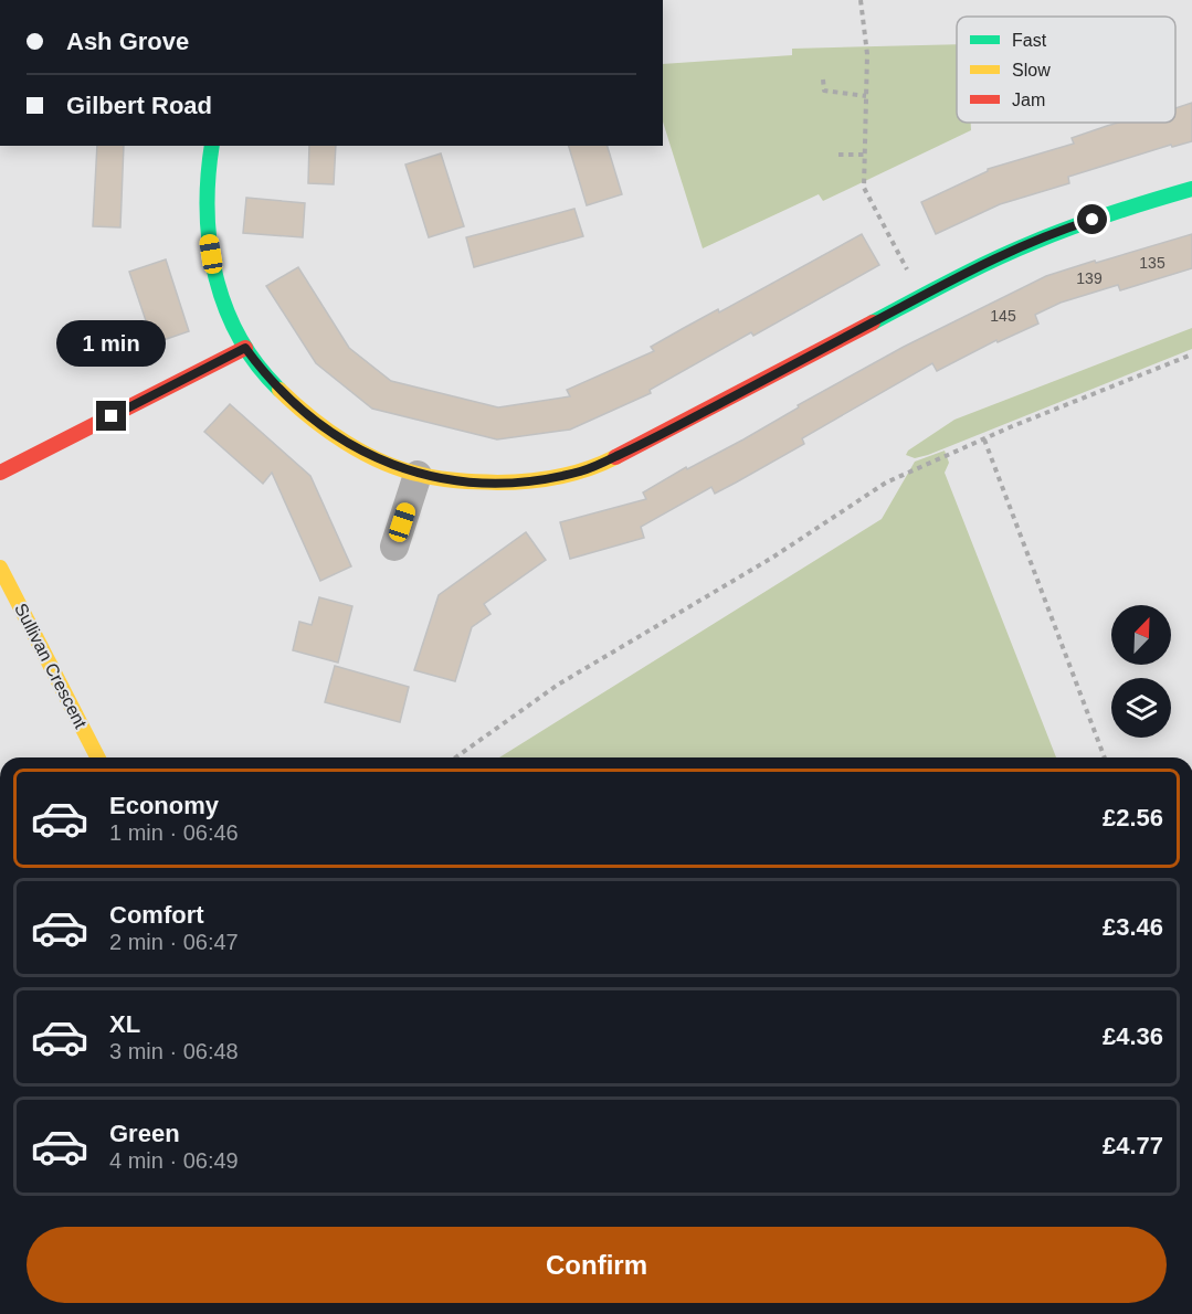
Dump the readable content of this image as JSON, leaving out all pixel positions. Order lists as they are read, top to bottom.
{
  "streets": {
    "street": ["Sullivan Crescent"]
  },
  "house_numbers": ["135", "139", "145"],
  "legend": ["Fast", "Slow", "Jam"],
  "north": "top right",
  "page": {
    "banner": ["Ash Grove", "Gilbert Road"],
    "bubble": "1 min",
    "list": [
      {
        "name": "Economy",
        "note": "1 min · 06:46",
        "value": "£2.56"
      },
      {
        "name": "Comfort",
        "note": "2 min · 06:47",
        "value": "£3.46"
      },
      {
        "name": "XL",
        "note": "3 min · 06:48",
        "value": "£4.36"
      },
      {
        "name": "Green",
        "note": "4 min · 06:49",
        "value": "£4.77"
      }
    ],
    "buttons": "Confirm"
  }
}
